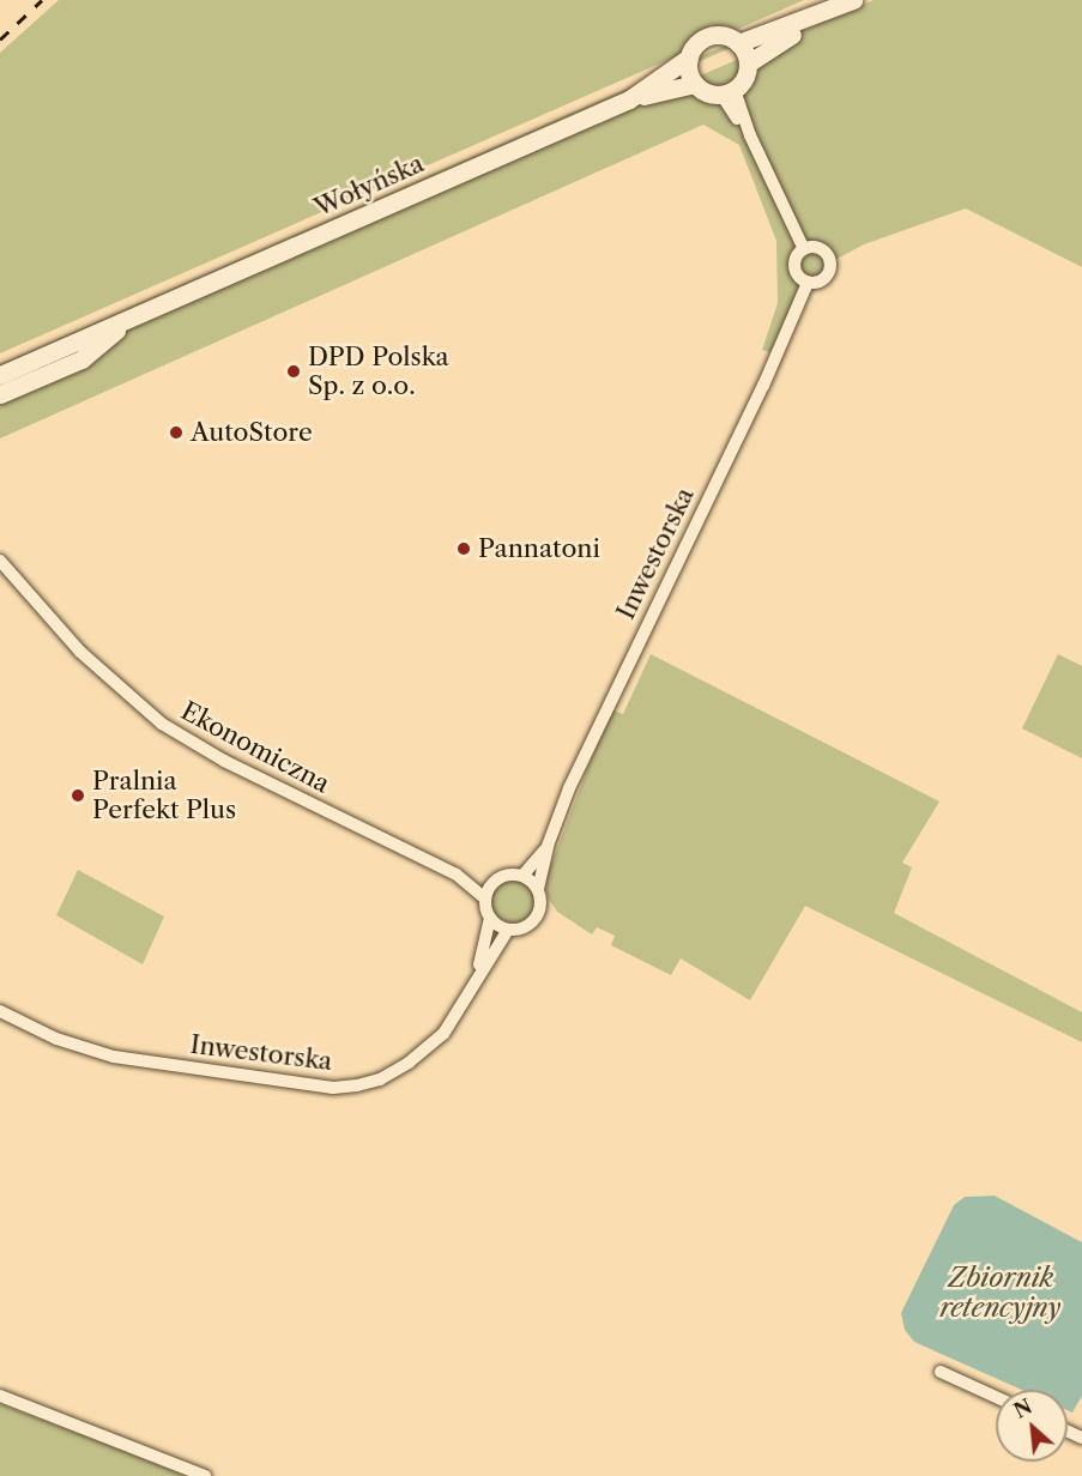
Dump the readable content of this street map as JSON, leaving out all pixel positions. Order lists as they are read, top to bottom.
{
  "streets": {
    "main road": ["Wołyńska"],
    "street": ["Inwestorska", "Ekonomiczna"]
  },
  "crossings": [
    ["Inwestorska", "Ekonomiczna"]
  ],
  "water": ["Zbiornik retencyjny"],
  "places": [
    "DPD Polska Sp. z o.o.",
    "AutoStore",
    "Pannatoni",
    "Pralnia Perfekt Plus"
  ],
  "north": "top left"
}
